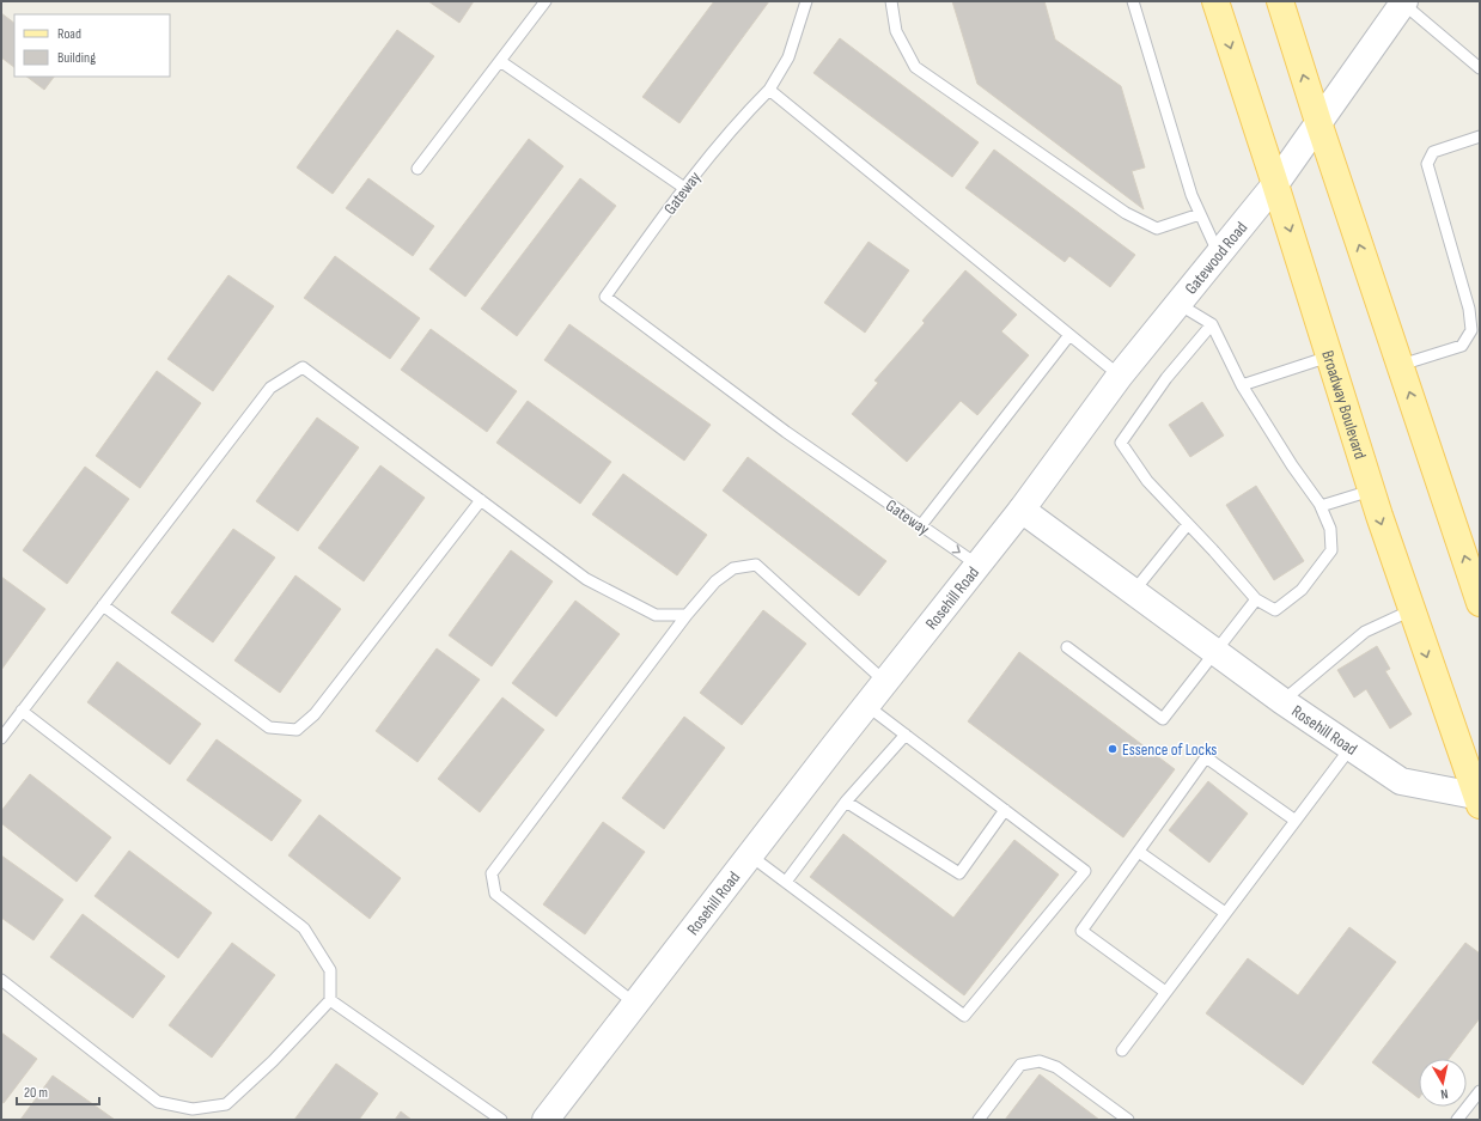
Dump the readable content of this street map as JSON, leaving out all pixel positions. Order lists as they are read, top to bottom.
{
  "streets": {
    "main road": ["Broadway Boulevard"],
    "street": ["Gatewood Road", "Rosehill Road"],
    "lane": ["Gateway"]
  },
  "crossings": [
    ["Gateway", "Rosehill Road"],
    ["Gatewood Road", "Broadway Boulevard"],
    ["Gatewood Road", "Rosehill Road"],
    ["Broadway Boulevard", "Rosehill Road"]
  ],
  "places": ["Essence of Locks"],
  "legend": ["Road", "Building"],
  "scale_bar": "20 m",
  "north": "bottom"
}
